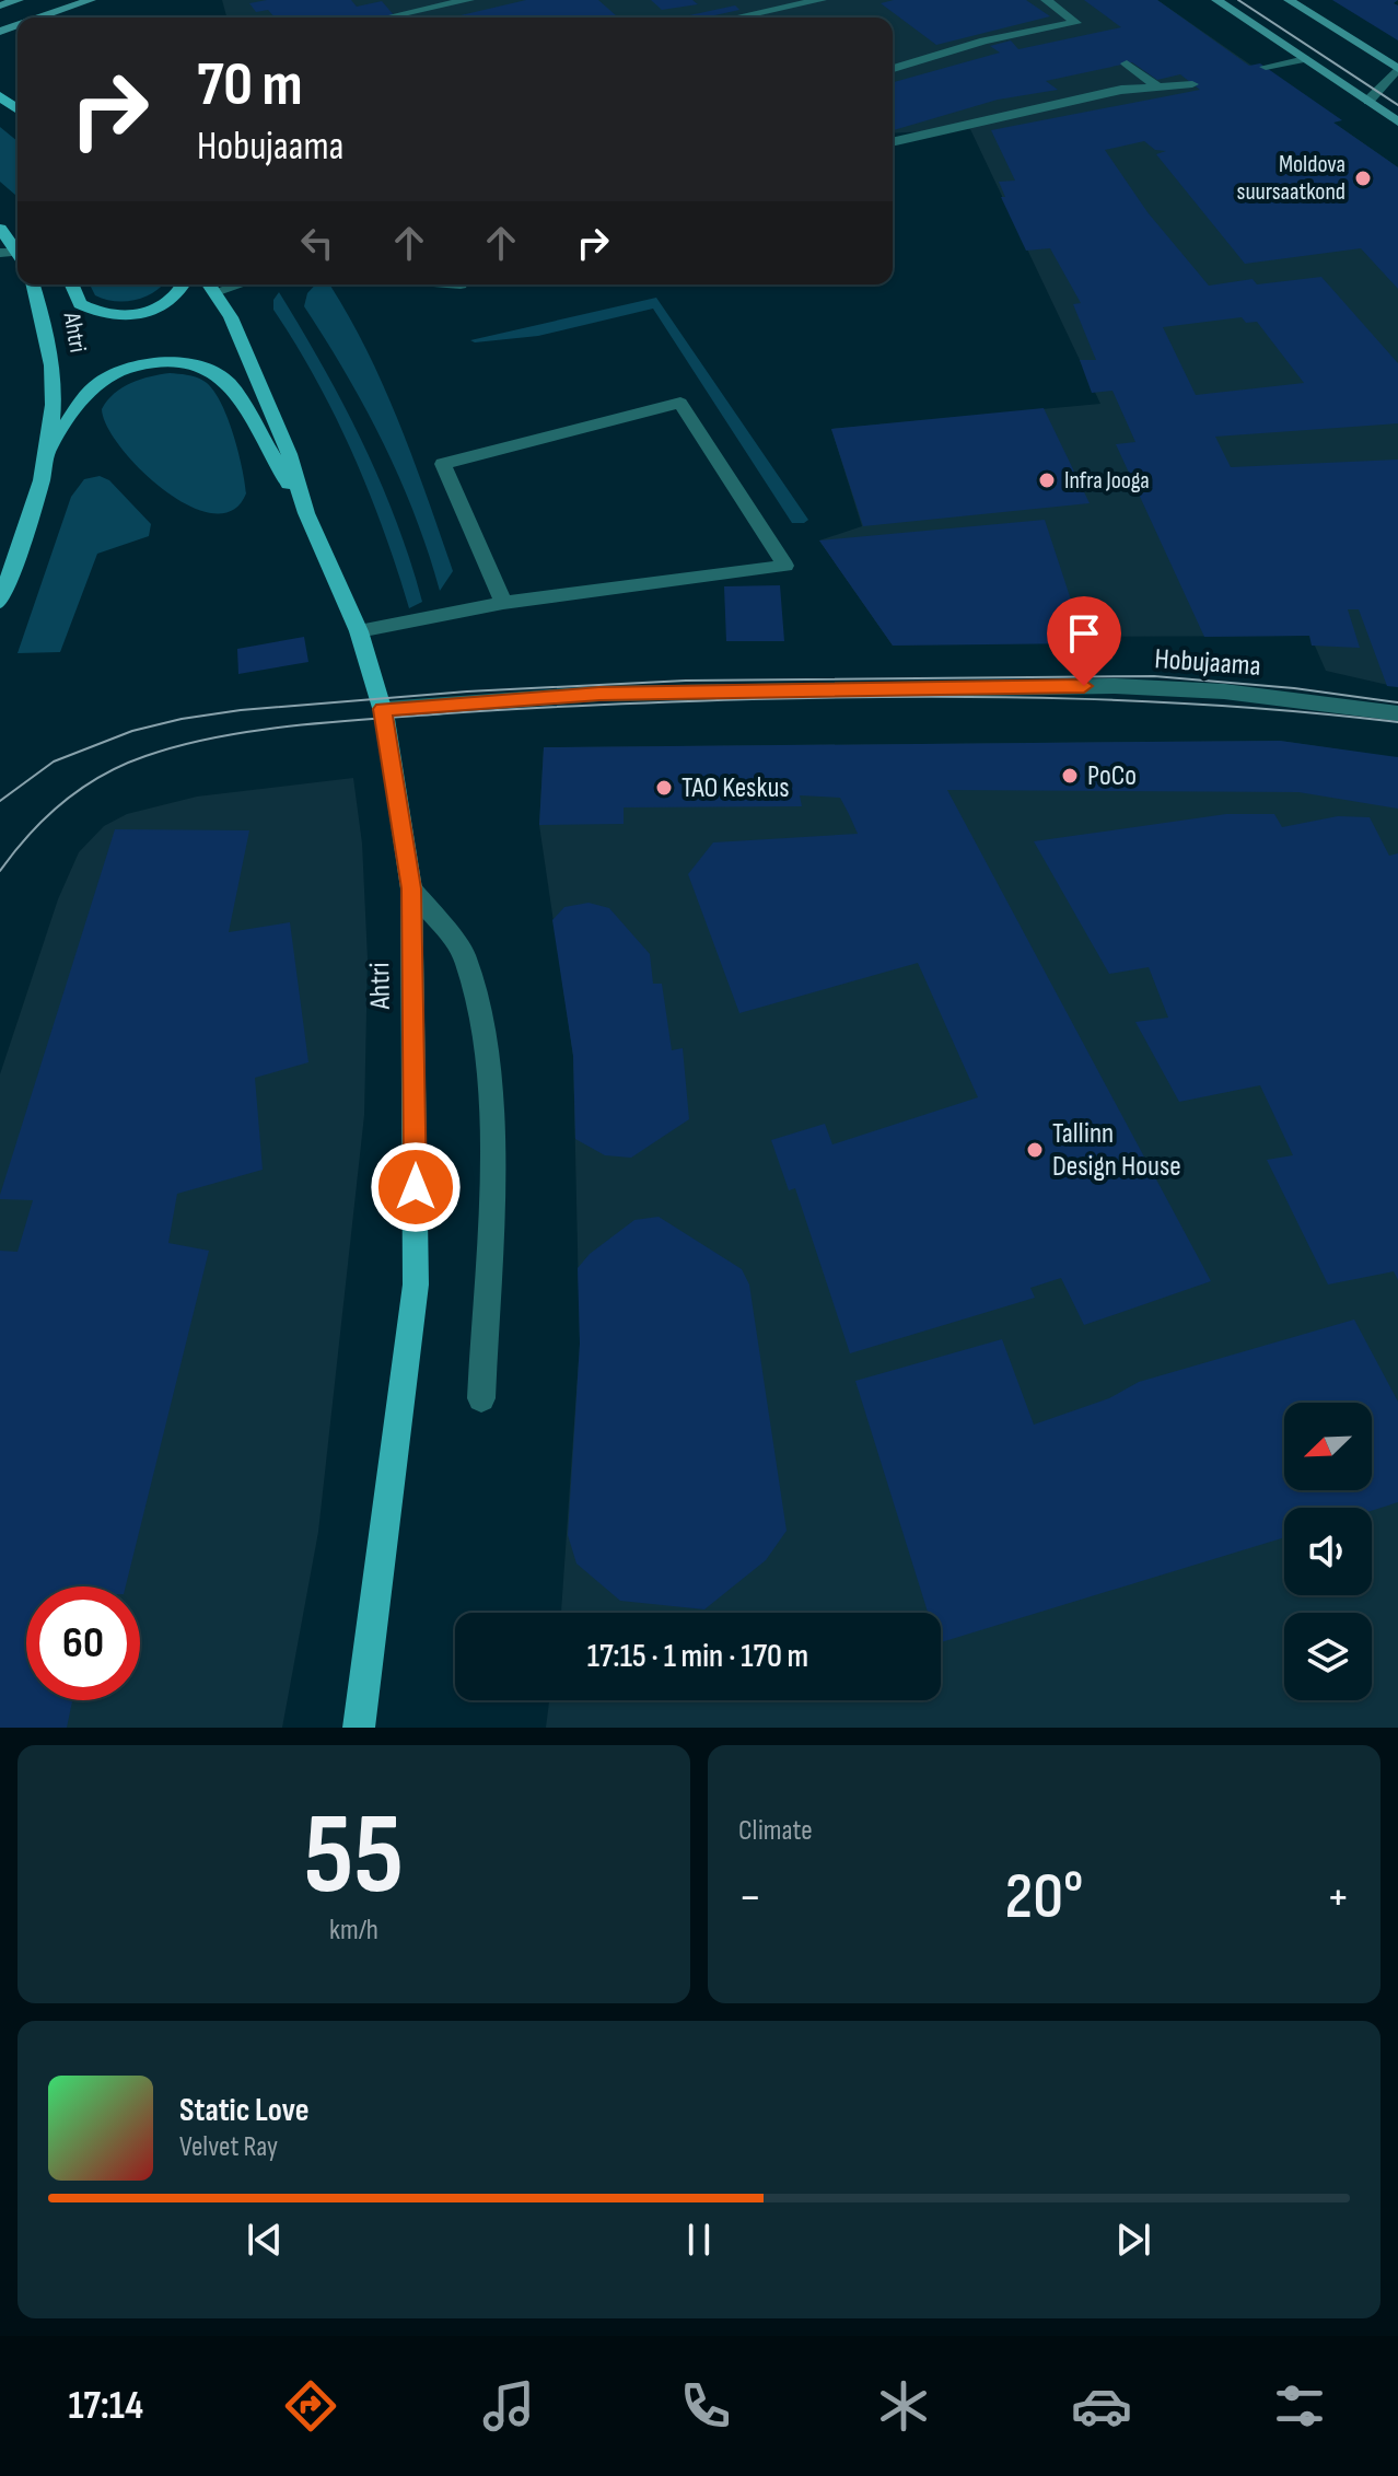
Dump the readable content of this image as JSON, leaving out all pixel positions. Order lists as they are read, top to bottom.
{
  "streets": {
    "main road": ["Ahtri"],
    "street": ["Hobujaama"]
  },
  "crossings": [
    ["Ahtri", "Hobujaama"]
  ],
  "places": [
    "Moldova suursaatkond",
    "Infra Jooga",
    "PoCo",
    "TAO Keskus",
    "Tallinn Design House"
  ],
  "north": "bottom left",
  "page": {
    "turn": ["70 m", "Hobujaama"],
    "limit": "60",
    "trip": "17:15 · 1 min · 170 m",
    "tile": [
      ["55", "km/h"],
      "Climate"
    ],
    "heat": ["−", "20°", "+"],
    "song": ["Static Love", "Velvet Ray"],
    "tabs": "17:14"
  }
}
